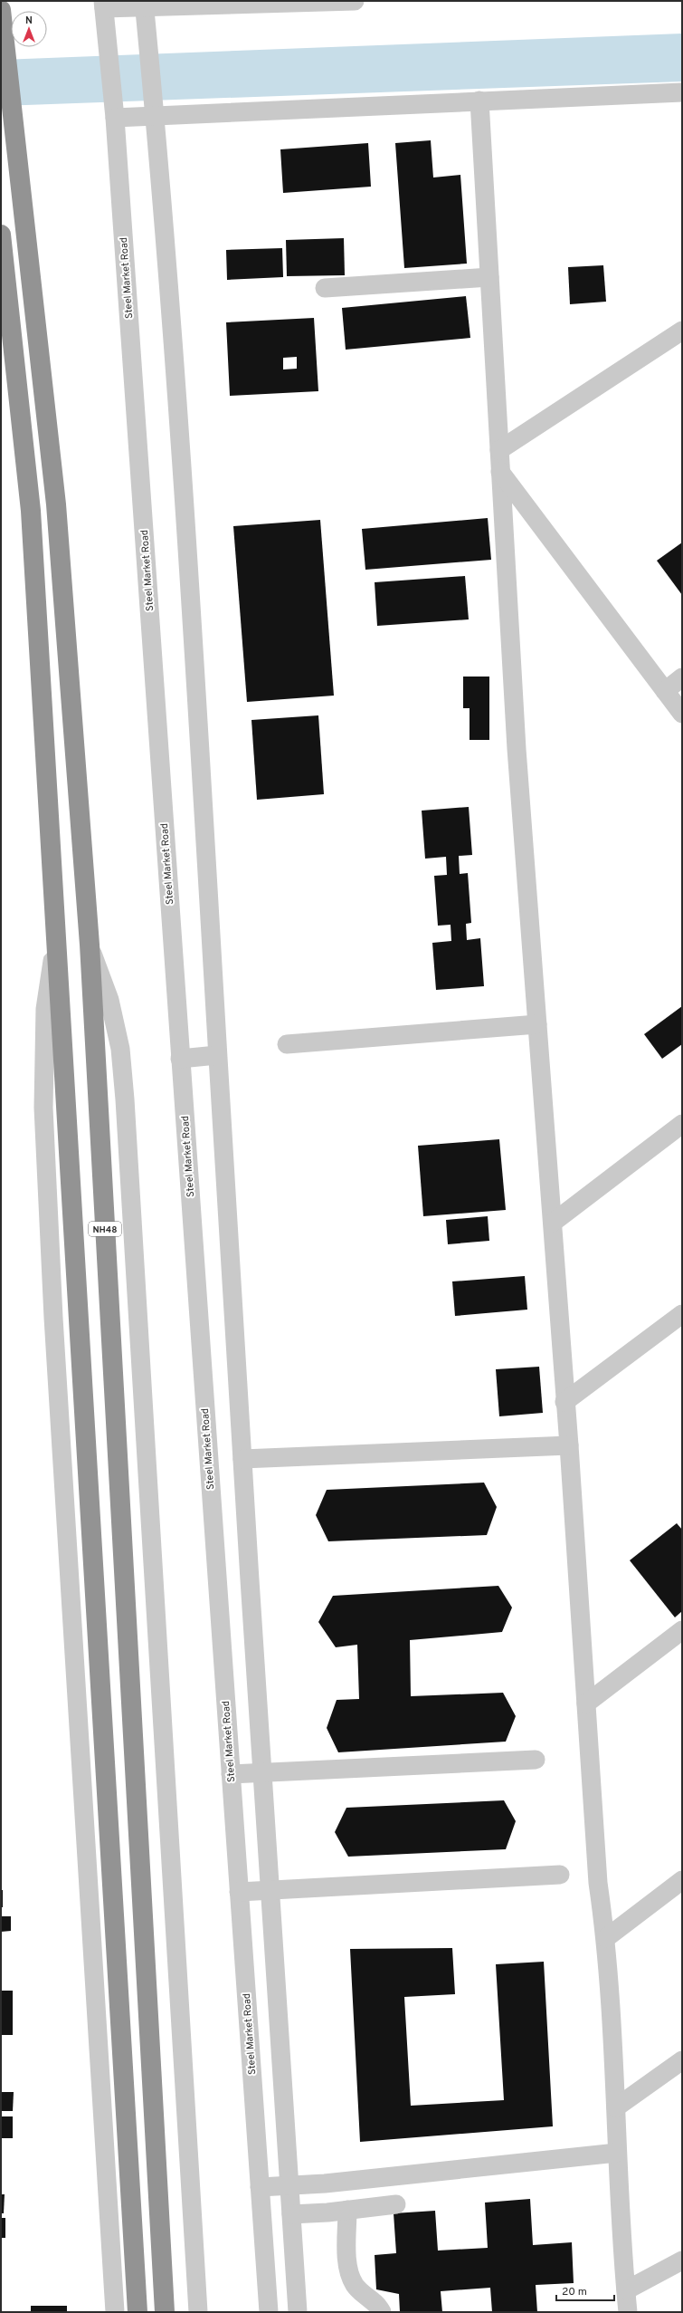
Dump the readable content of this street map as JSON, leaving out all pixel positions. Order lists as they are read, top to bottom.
{
  "streets": {
    "highway": ["NH48"],
    "street": ["Steel Market Road"]
  },
  "scale_bar": "20 m",
  "north": "top"
}
